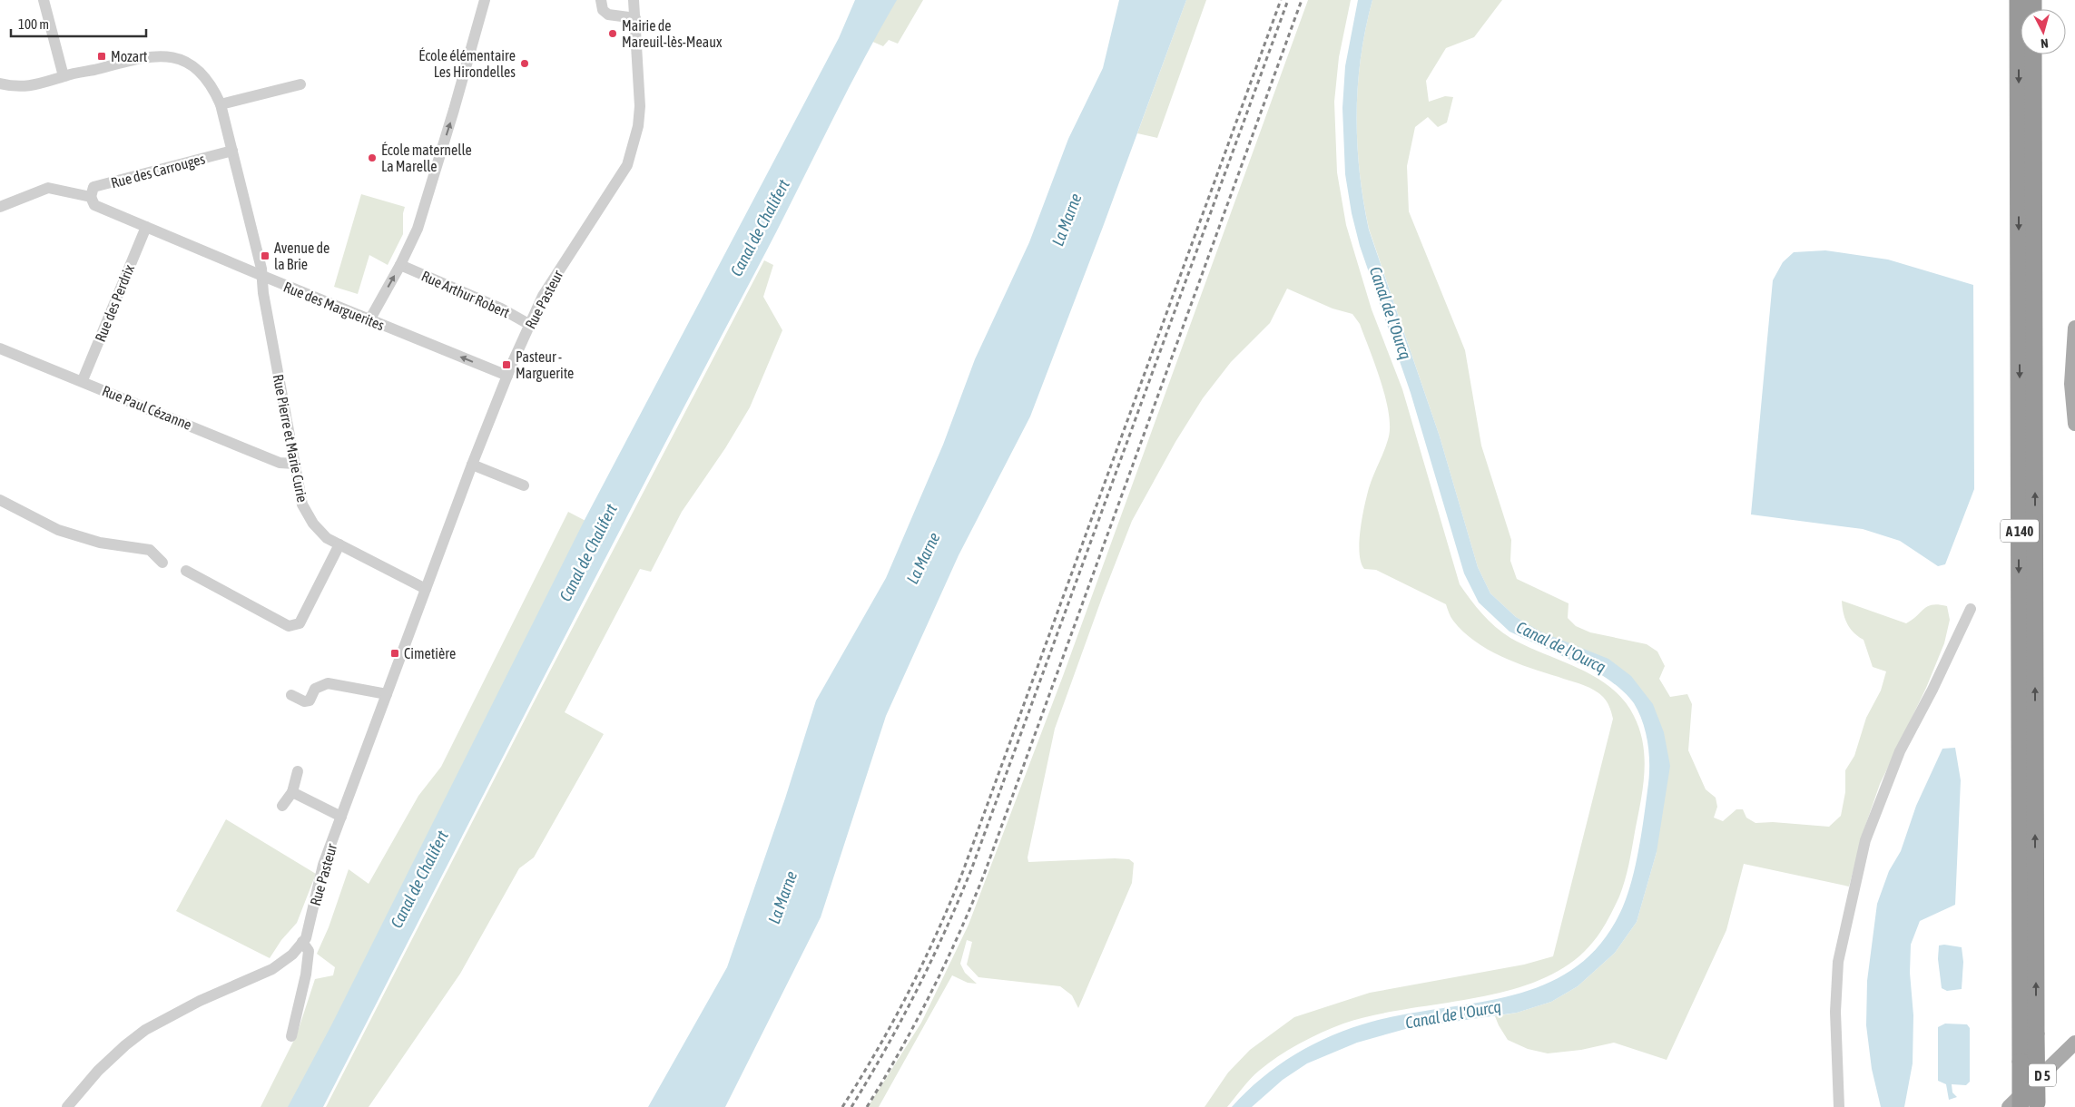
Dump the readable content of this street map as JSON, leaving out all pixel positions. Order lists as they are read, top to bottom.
{
  "streets": {
    "highway": ["A 140"],
    "main road": ["D 5"],
    "street": [
      "Rue des Carrouges",
      "Rue Arthur Robert",
      "Rue Pasteur",
      "Rue des Perdrix",
      "Rue des Marguerites",
      "Rue Paul Cézanne",
      "Rue Pierre et Marie Curie"
    ]
  },
  "crossings": [
    ["Rue des Carrouges", "Rue des Marguerites"],
    ["Rue Arthur Robert", "Rue Pasteur"],
    ["Rue Pasteur", "Rue des Marguerites"],
    ["Rue Pasteur", "Rue Pierre et Marie Curie"],
    ["Rue des Perdrix", "Rue des Marguerites"],
    ["Rue des Perdrix", "Rue Paul Cézanne"],
    ["Rue des Marguerites", "Rue Pierre et Marie Curie"],
    ["Rue Paul Cézanne", "Rue Pierre et Marie Curie"]
  ],
  "water": ["La Marne", "Canal de Chalifert", "Canal de l'Ourcq"],
  "places": {
    "other": ["Mairie de Mareuil-lès-Meaux", "École élémentaire Les Hirondelles", "École maternelle La Marelle"],
    "transit": [
      "Mozart",
      "Avenue de la Brie",
      "Pasteur - Marguerite",
      "Cimetière"
    ]
  },
  "scale_bar": "100 m",
  "north": "bottom"
}
